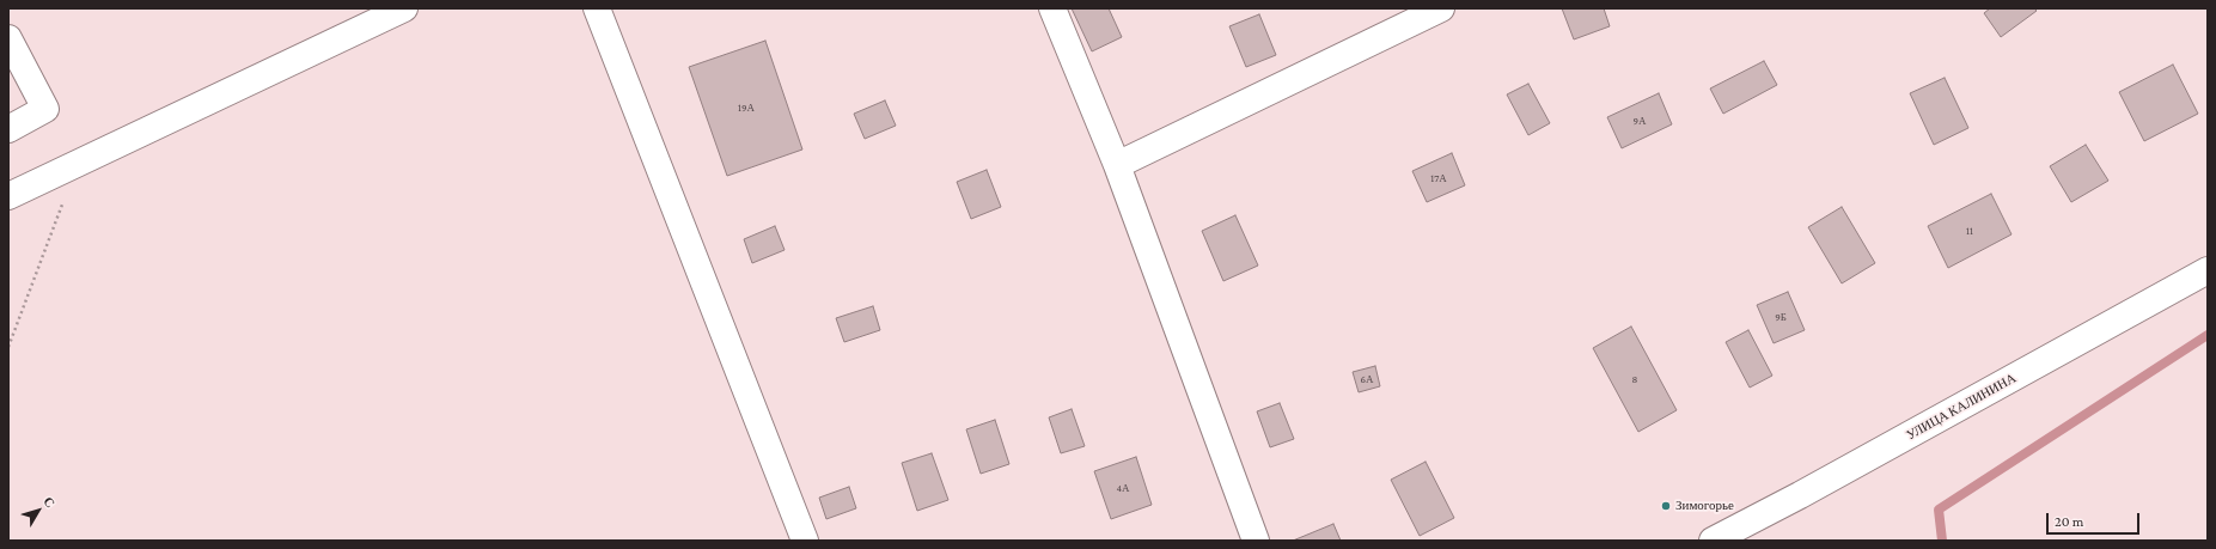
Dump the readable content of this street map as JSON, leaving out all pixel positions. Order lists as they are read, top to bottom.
{
  "streets": {
    "street": ["УЛИЦА КАЛИНИНА"]
  },
  "places": ["Зимогорье"],
  "house_numbers": [
    "19А",
    "9А",
    "17А",
    "11",
    "9Б",
    "6А",
    "8",
    "4А"
  ],
  "scale_bar": "20 m",
  "north": "top right"
}
